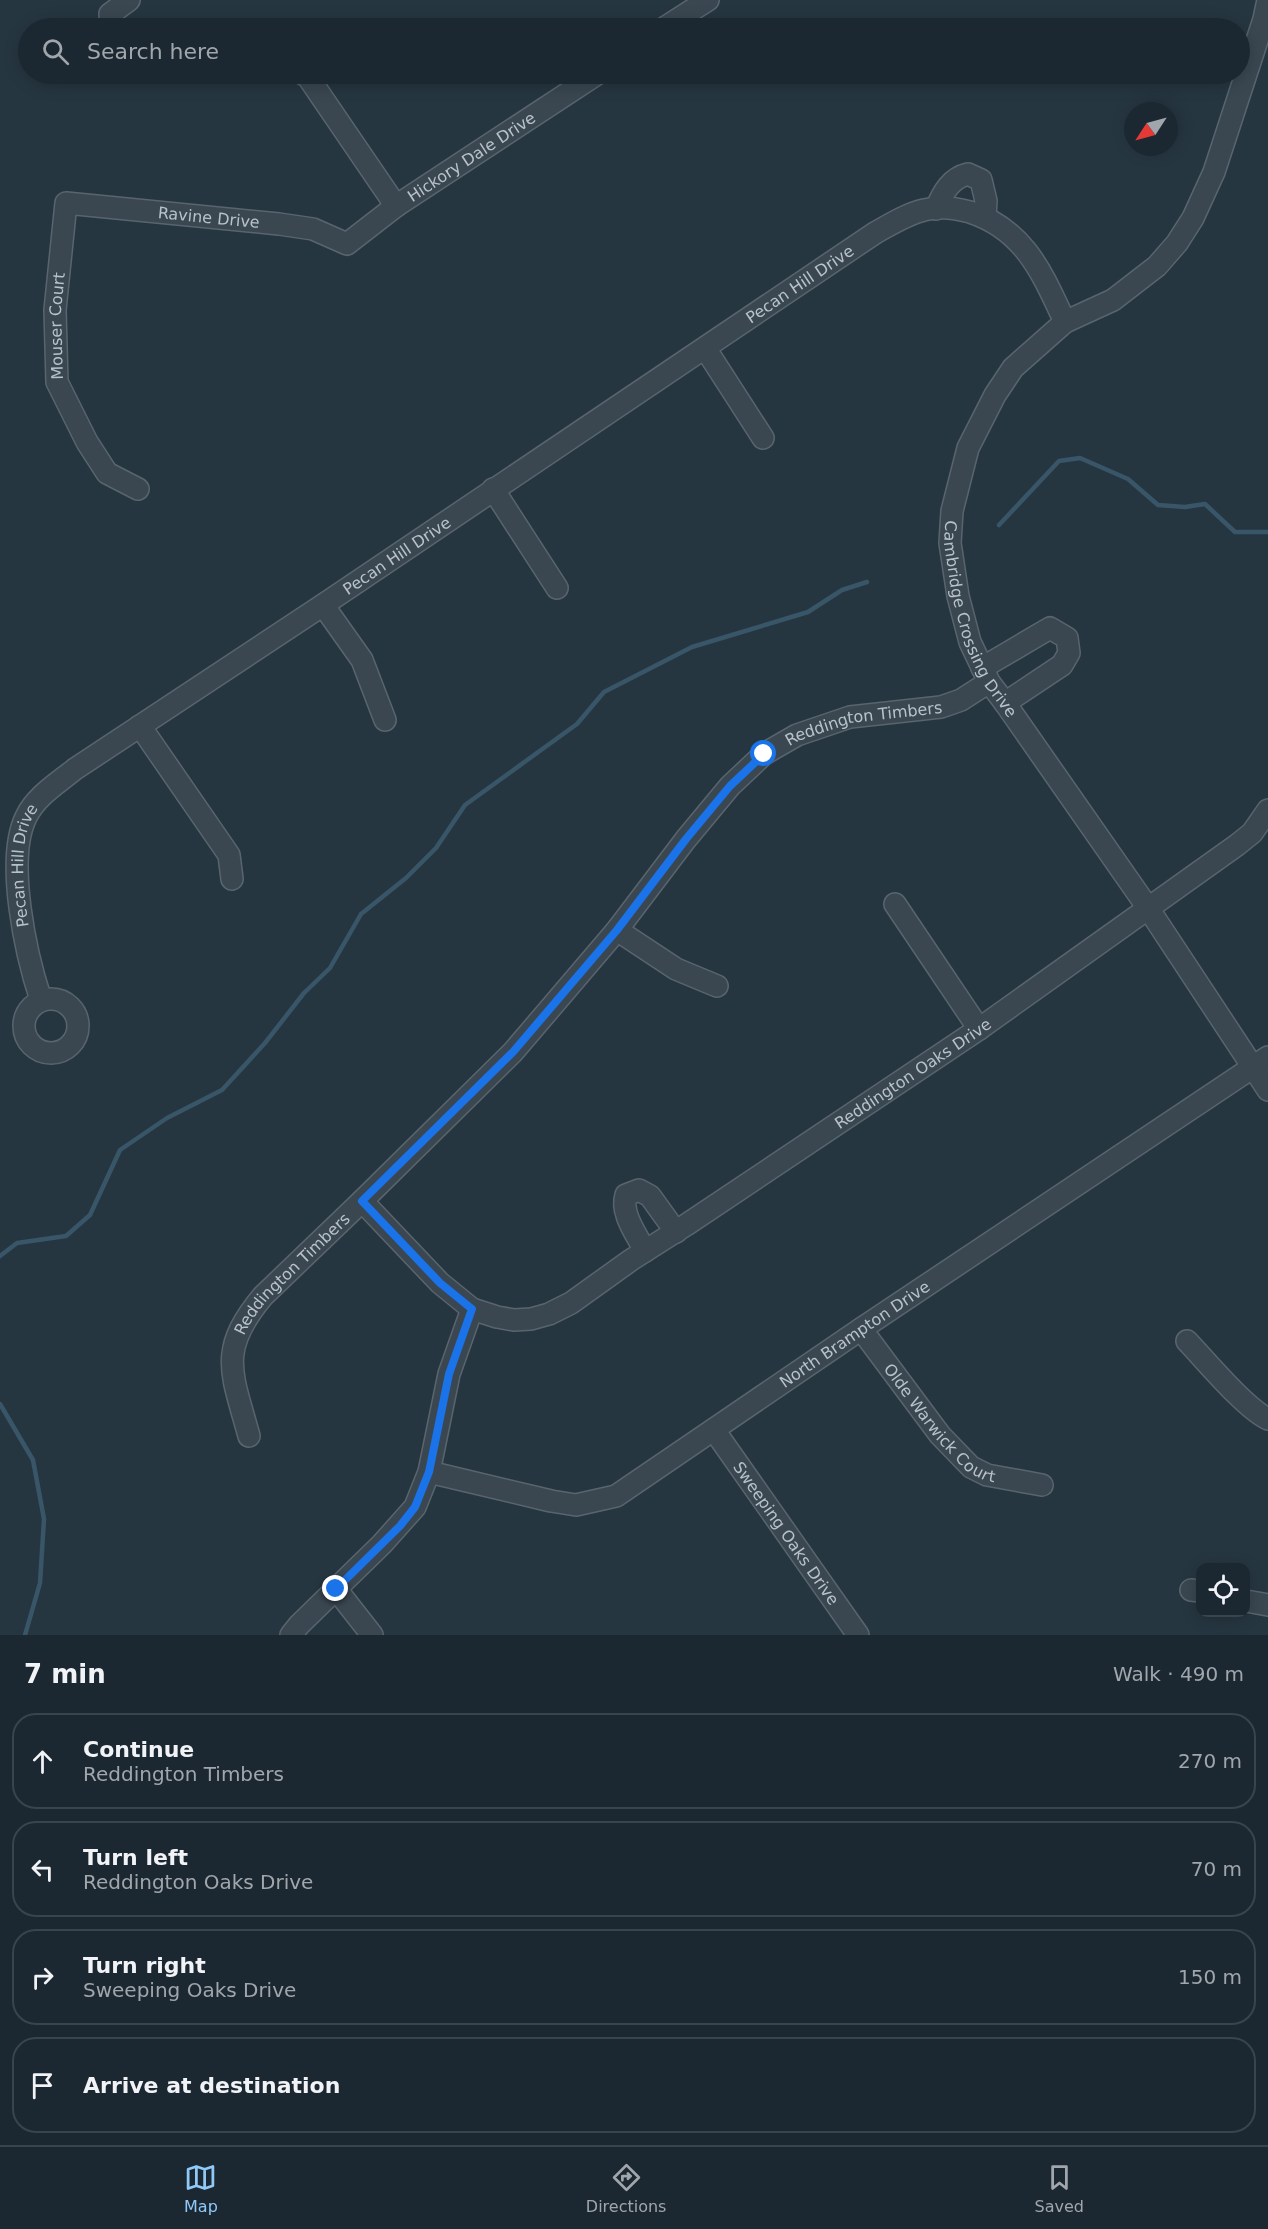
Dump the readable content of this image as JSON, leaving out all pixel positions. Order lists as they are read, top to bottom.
{
  "streets": {
    "street": [
      "Hickory Dale Drive",
      "Ravine Drive",
      "Pecan Hill Drive",
      "Mouser Court",
      "Cambridge Crossing Drive",
      "Reddington Timbers",
      "Reddington Oaks Drive",
      "North Brampton Drive",
      "Olde Warwick Court",
      "Sweeping Oaks Drive"
    ]
  },
  "crossings": [
    ["Hickory Dale Drive", "Ravine Drive"],
    ["Ravine Drive", "Mouser Court"],
    ["Pecan Hill Drive", "Cambridge Crossing Drive"],
    ["Cambridge Crossing Drive", "Reddington Timbers"],
    ["Cambridge Crossing Drive", "Reddington Oaks Drive"],
    ["Cambridge Crossing Drive", "North Brampton Drive"],
    ["Reddington Timbers", "Reddington Oaks Drive"],
    ["North Brampton Drive", "Olde Warwick Court"],
    ["North Brampton Drive", "Sweeping Oaks Drive"]
  ],
  "north": "bottom left",
  "page": {
    "search": "Search here",
    "heading": ["7 min", "Walk · 490 m"],
    "list": [
      ["Continue", "Reddington Timbers", "270 m"],
      ["Turn left", "Reddington Oaks Drive", "70 m"],
      ["Turn right", "Sweeping Oaks Drive", "150 m"],
      "Arrive at destination"
    ],
    "nav": ["Map", "Directions", "Saved"]
  }
}
